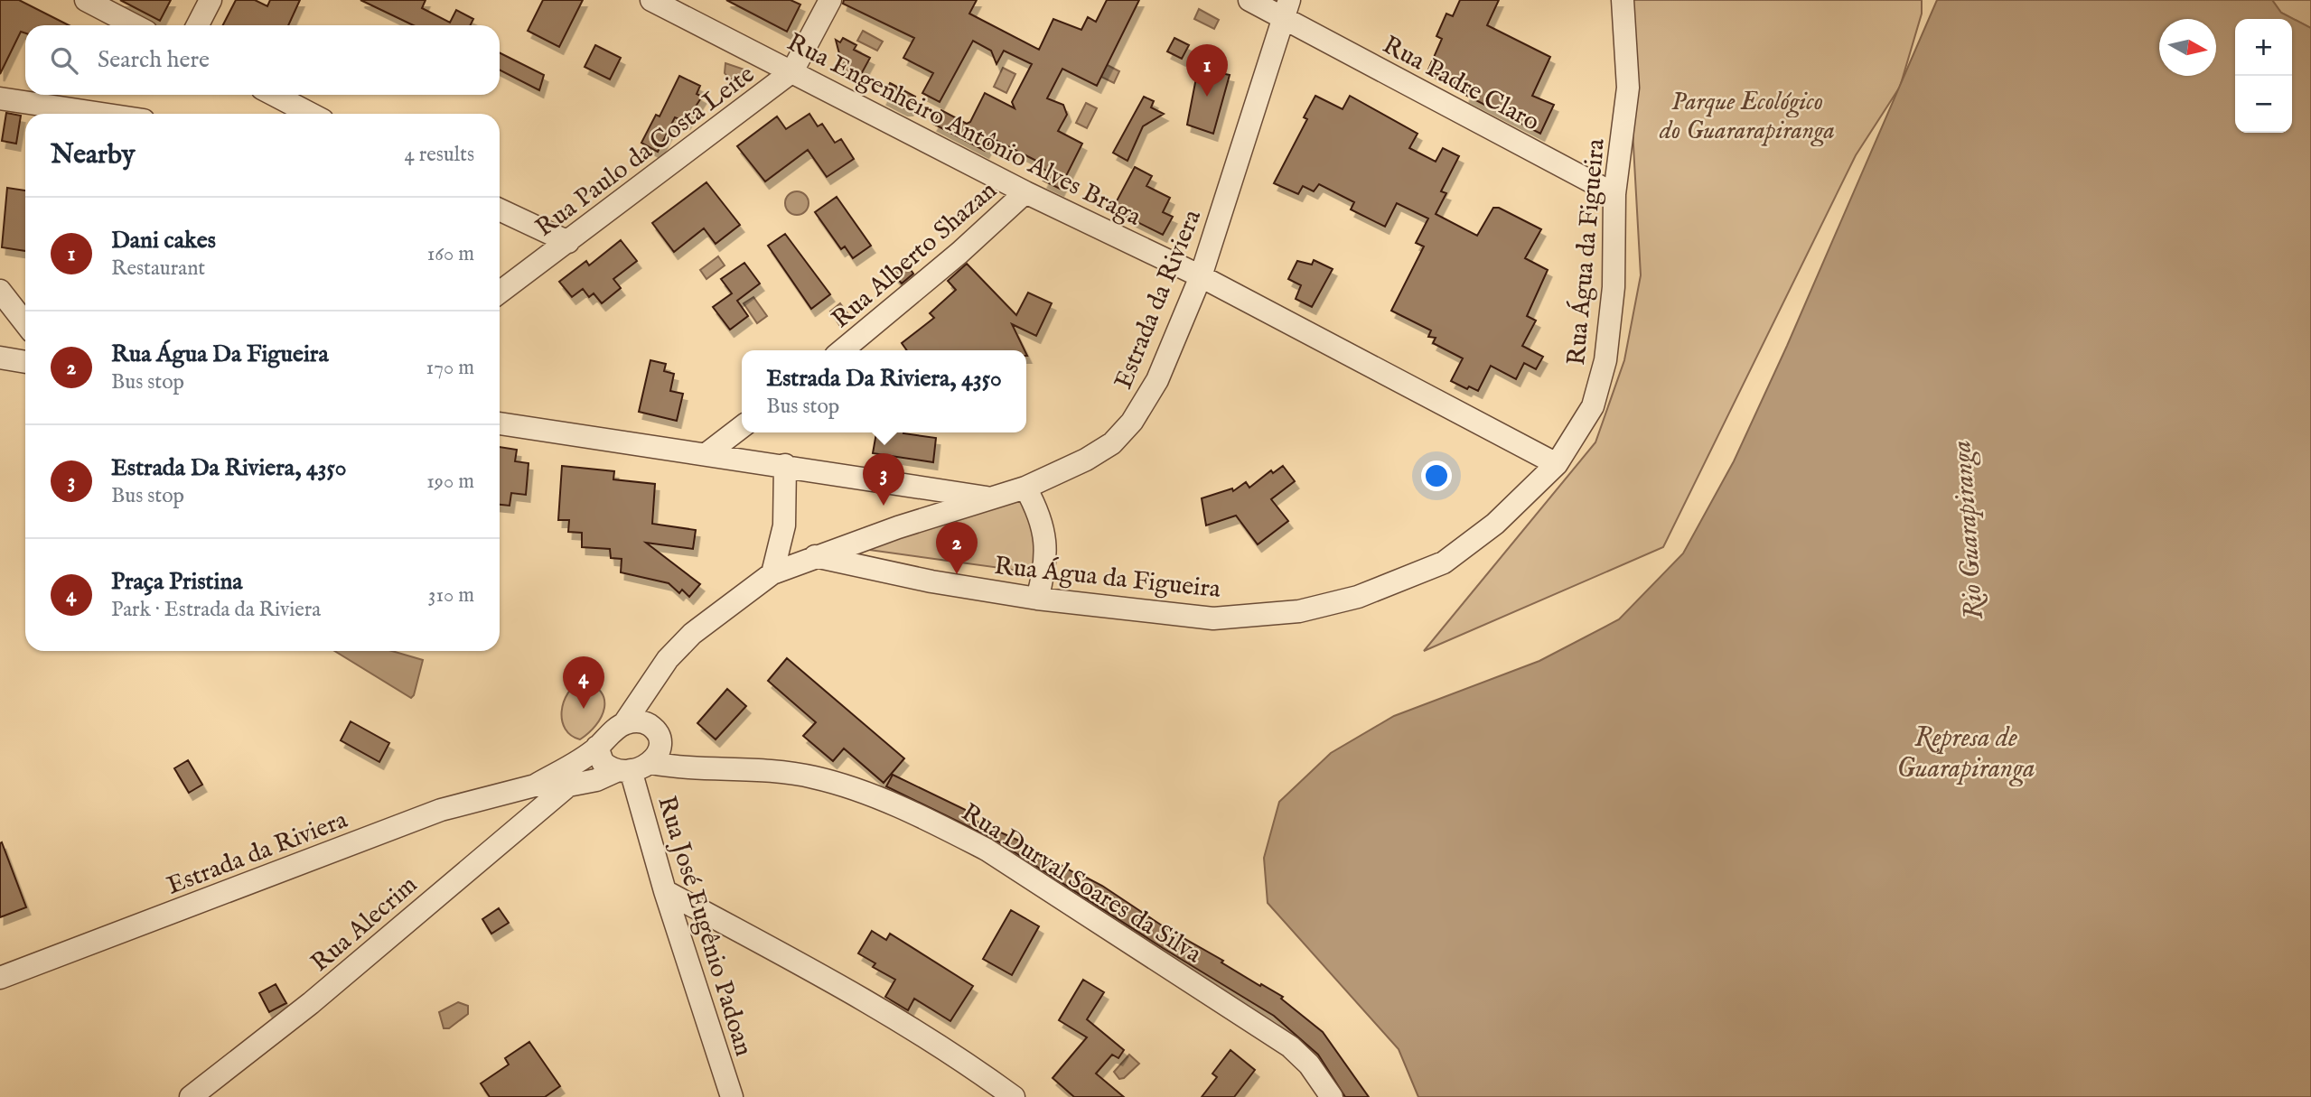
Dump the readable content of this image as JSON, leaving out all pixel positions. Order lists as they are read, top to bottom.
{
  "streets": {
    "street": [
      "Rua Padre Claro",
      "Rua Engenheiro Antônio Alves Braga",
      "Rua Paulo da Costa Leite",
      "Rua Água da Figueira",
      "Rua Alberto Shazan",
      "Estrada da Riviera",
      "Rua Durval Soares da Silva",
      "Rua Alecrim",
      "Rua José Eugênio Padoan"
    ]
  },
  "crossings": [
    ["Rua Padre Claro", "Rua Água da Figueira"],
    ["Rua Padre Claro", "Estrada da Riviera"],
    ["Rua Engenheiro Antônio Alves Braga", "Rua Paulo da Costa Leite"],
    ["Rua Engenheiro Antônio Alves Braga", "Rua Água da Figueira"],
    ["Rua Engenheiro Antônio Alves Braga", "Rua Alberto Shazan"],
    ["Rua Engenheiro Antônio Alves Braga", "Estrada da Riviera"],
    ["Rua Água da Figueira", "Estrada da Riviera"],
    ["Estrada da Riviera", "Rua Durval Soares da Silva"],
    ["Estrada da Riviera", "Rua Alecrim"],
    ["Estrada da Riviera", "Rua José Eugênio Padoan"],
    ["Rua Durval Soares da Silva", "Rua José Eugênio Padoan"]
  ],
  "water": ["Rio Guarapiranga", "Represa de Guarapiranga"],
  "parks": ["Parque Ecológico do Guararapiranga"],
  "north": "right",
  "page": {
    "map_buttons": ["+", "−"],
    "search": "Search here",
    "pins": [
      "1",
      "3",
      "2",
      "4"
    ],
    "heading": ["Nearby", "4 results"],
    "list": [
      {
        "mark": "1",
        "name": "Dani cakes",
        "note": "Restaurant",
        "value": "160 m"
      },
      {
        "mark": "2",
        "name": "Rua Água Da Figueira",
        "note": "Bus stop",
        "value": "170 m"
      },
      {
        "mark": "3",
        "name": "Estrada Da Riviera, 4350",
        "note": "Bus stop",
        "value": "190 m"
      },
      {
        "mark": "4",
        "name": "Praça Pristina",
        "note": "Park · Estrada da Riviera",
        "value": "310 m"
      }
    ],
    "popup": ["Estrada Da Riviera, 4350", "Bus stop"]
  }
}
